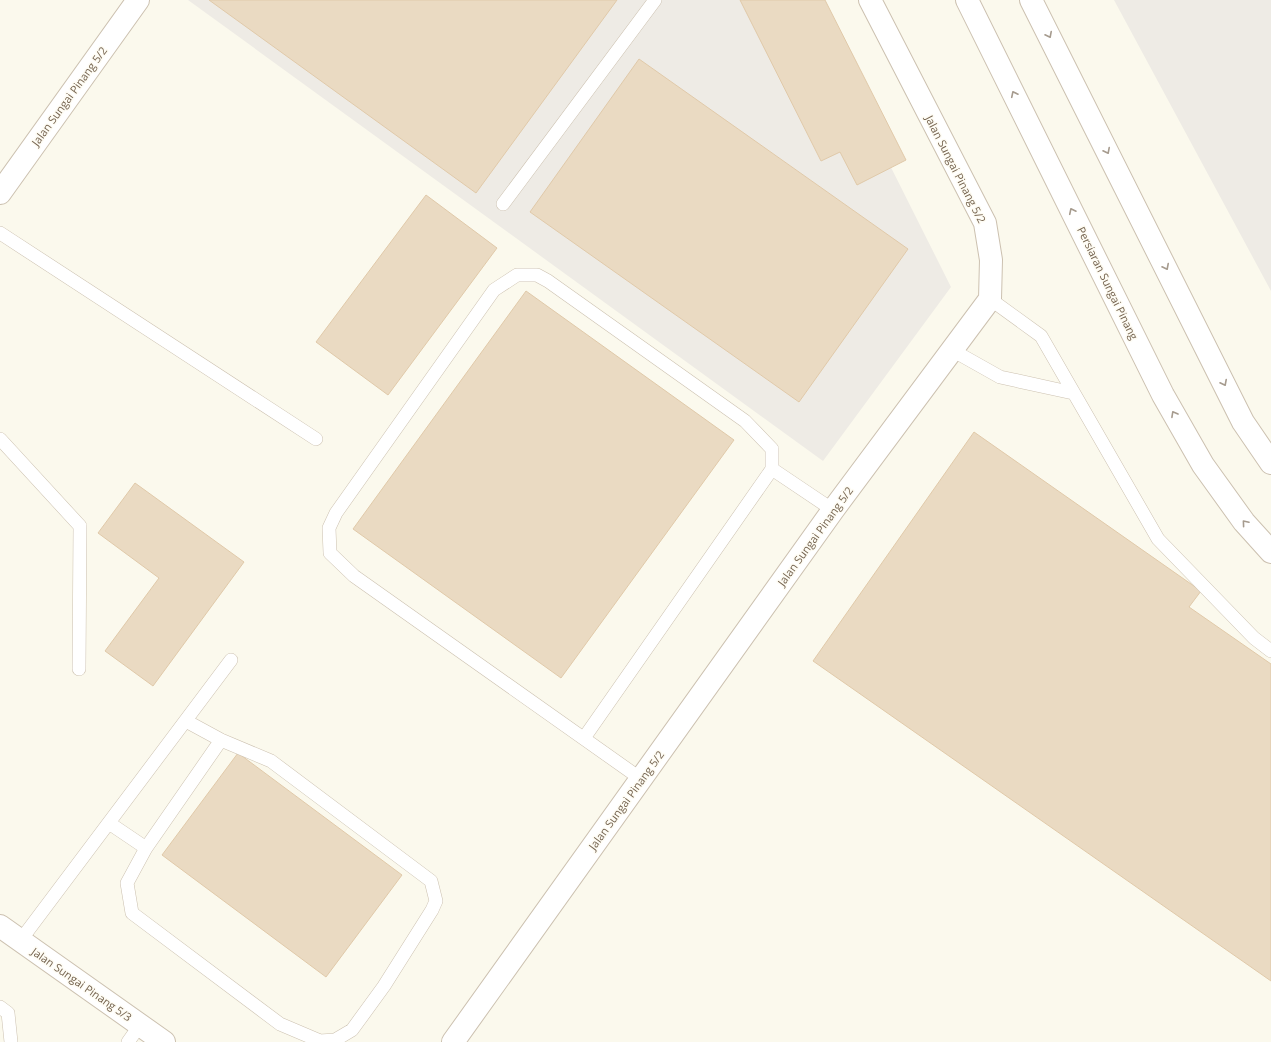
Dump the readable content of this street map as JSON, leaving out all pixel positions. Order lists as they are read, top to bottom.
{
  "streets": {
    "street": ["Jalan Sungai Pinang 5/2", "Persiaran Sungai Pinang", "Jalan Sungai Pinang 5/3"]
  }
}
